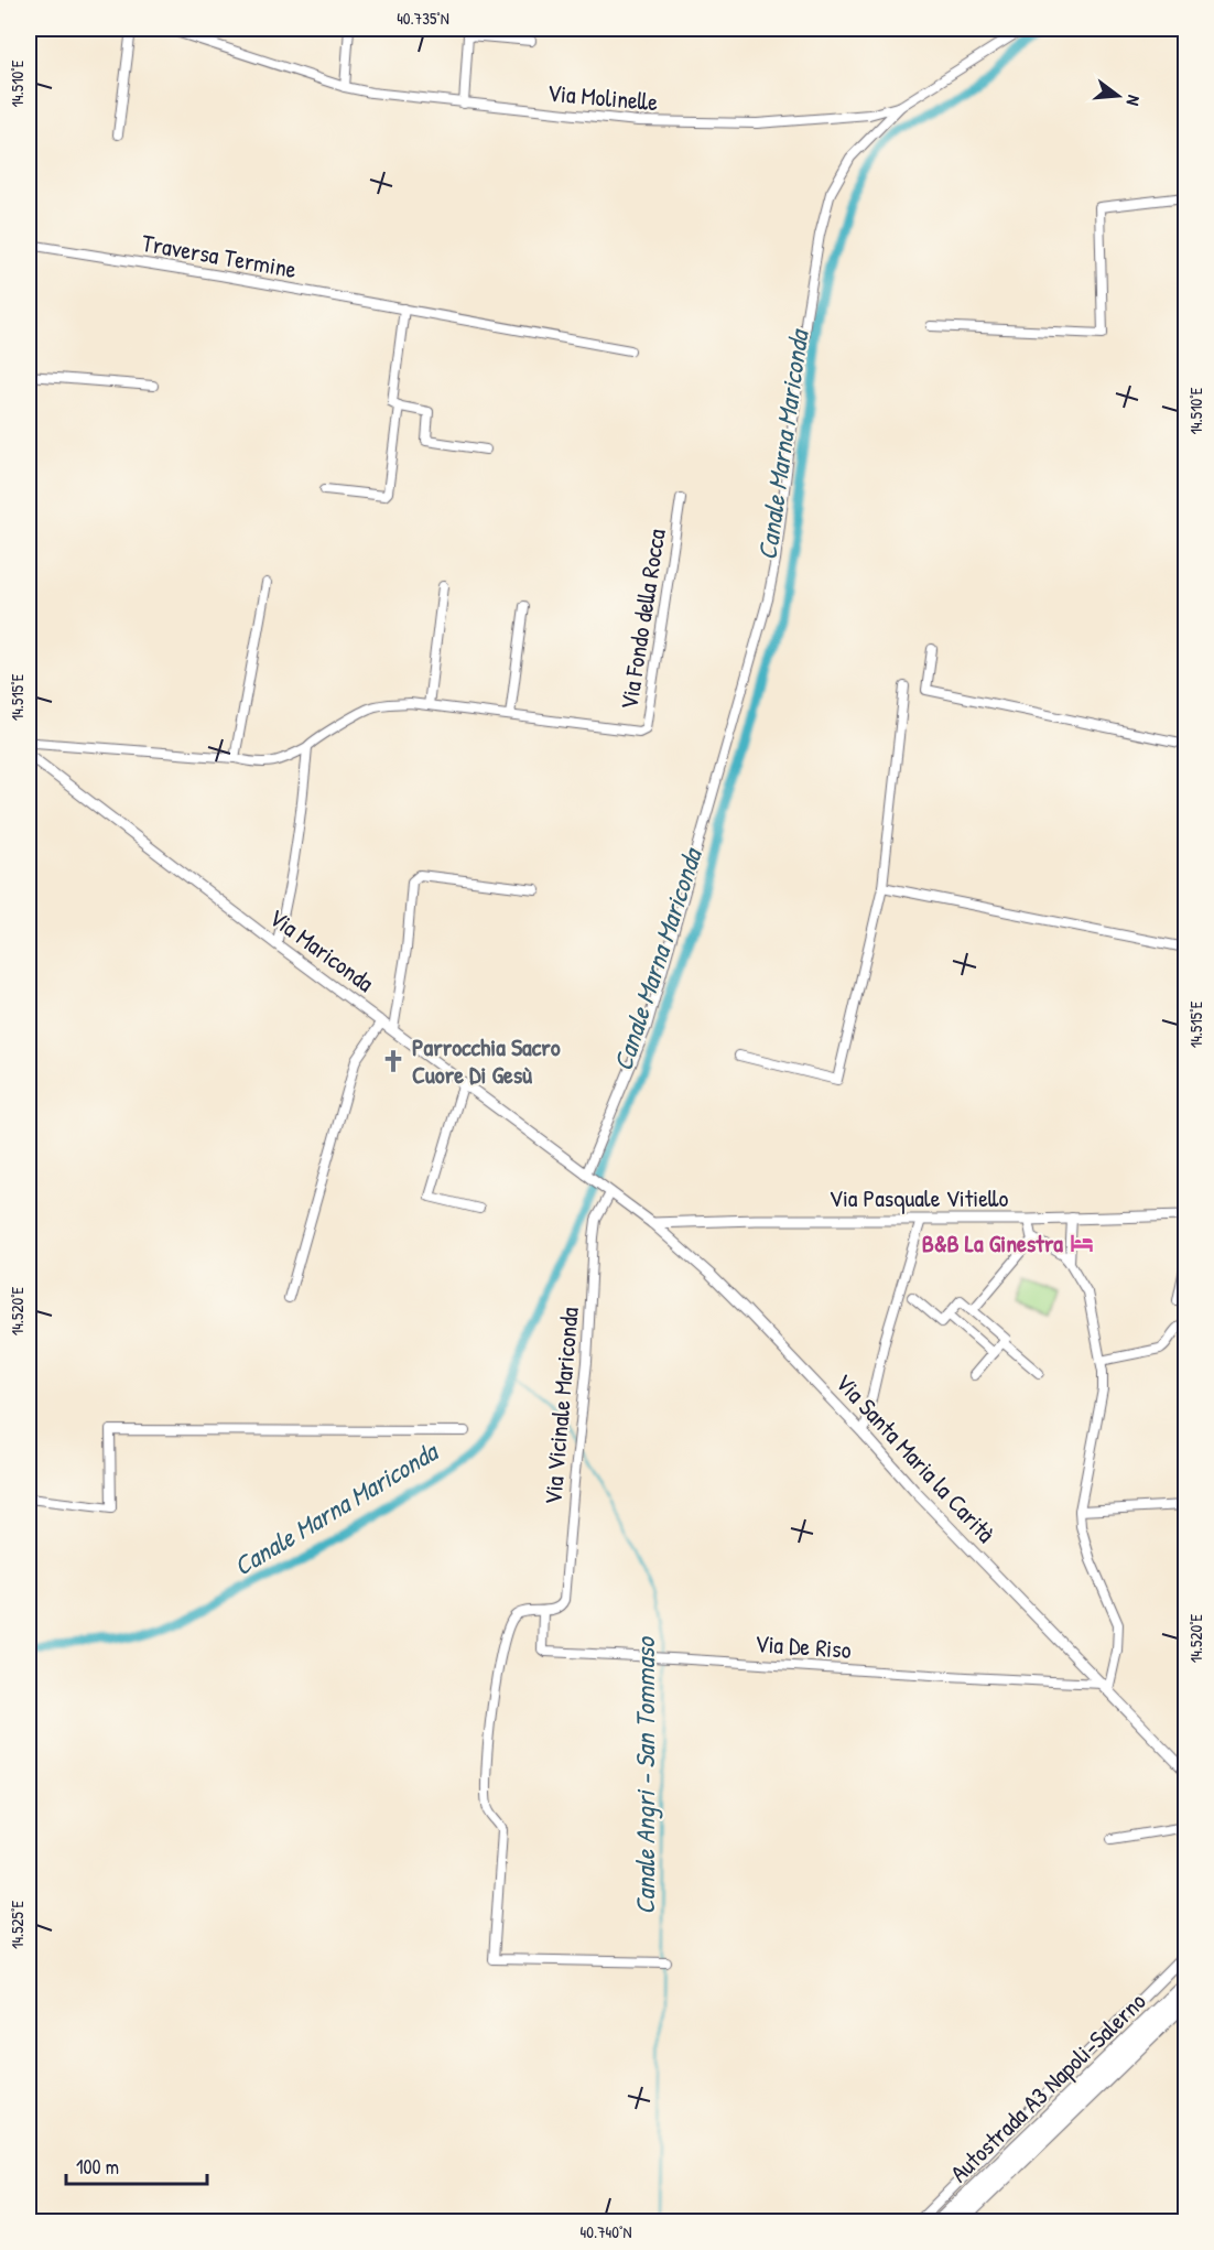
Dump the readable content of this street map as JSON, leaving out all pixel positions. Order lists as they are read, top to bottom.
{
  "streets": {
    "highway": ["Autostrada A3 Napoli-Salerno"],
    "street": [
      "Via Molinelle",
      "Traversa Termine",
      "Via Fondo della Rocca",
      "Via Mariconda",
      "Via Pasquale Vitiello",
      "Via Vicinale Mariconda",
      "Via Santa Maria la Carità",
      "Via De Riso"
    ]
  },
  "crossings": [
    ["Via Mariconda", "Via Vicinale Mariconda"],
    ["Via Mariconda", "Via Santa Maria la Carità"],
    ["Via Pasquale Vitiello", "Via Santa Maria la Carità"],
    ["Via Vicinale Mariconda", "Via Santa Maria la Carità"],
    ["Via Vicinale Mariconda", "Via De Riso"],
    ["Via Santa Maria la Carità", "Via De Riso"]
  ],
  "water": ["Canale Marna Mariconda", "Canale Angri - San Tommaso"],
  "places": {
    "church": ["Parrocchia Sacro Cuore Di Gesù"],
    "hotel": ["B&B La Ginestra"]
  },
  "scale_bar": "100 m",
  "north": "right",
  "coordinates": [
    "40.735°N",
    "14.510°E",
    "14.515°E",
    "14.520°E",
    "14.525°E",
    "40.740°N"
  ]
}
